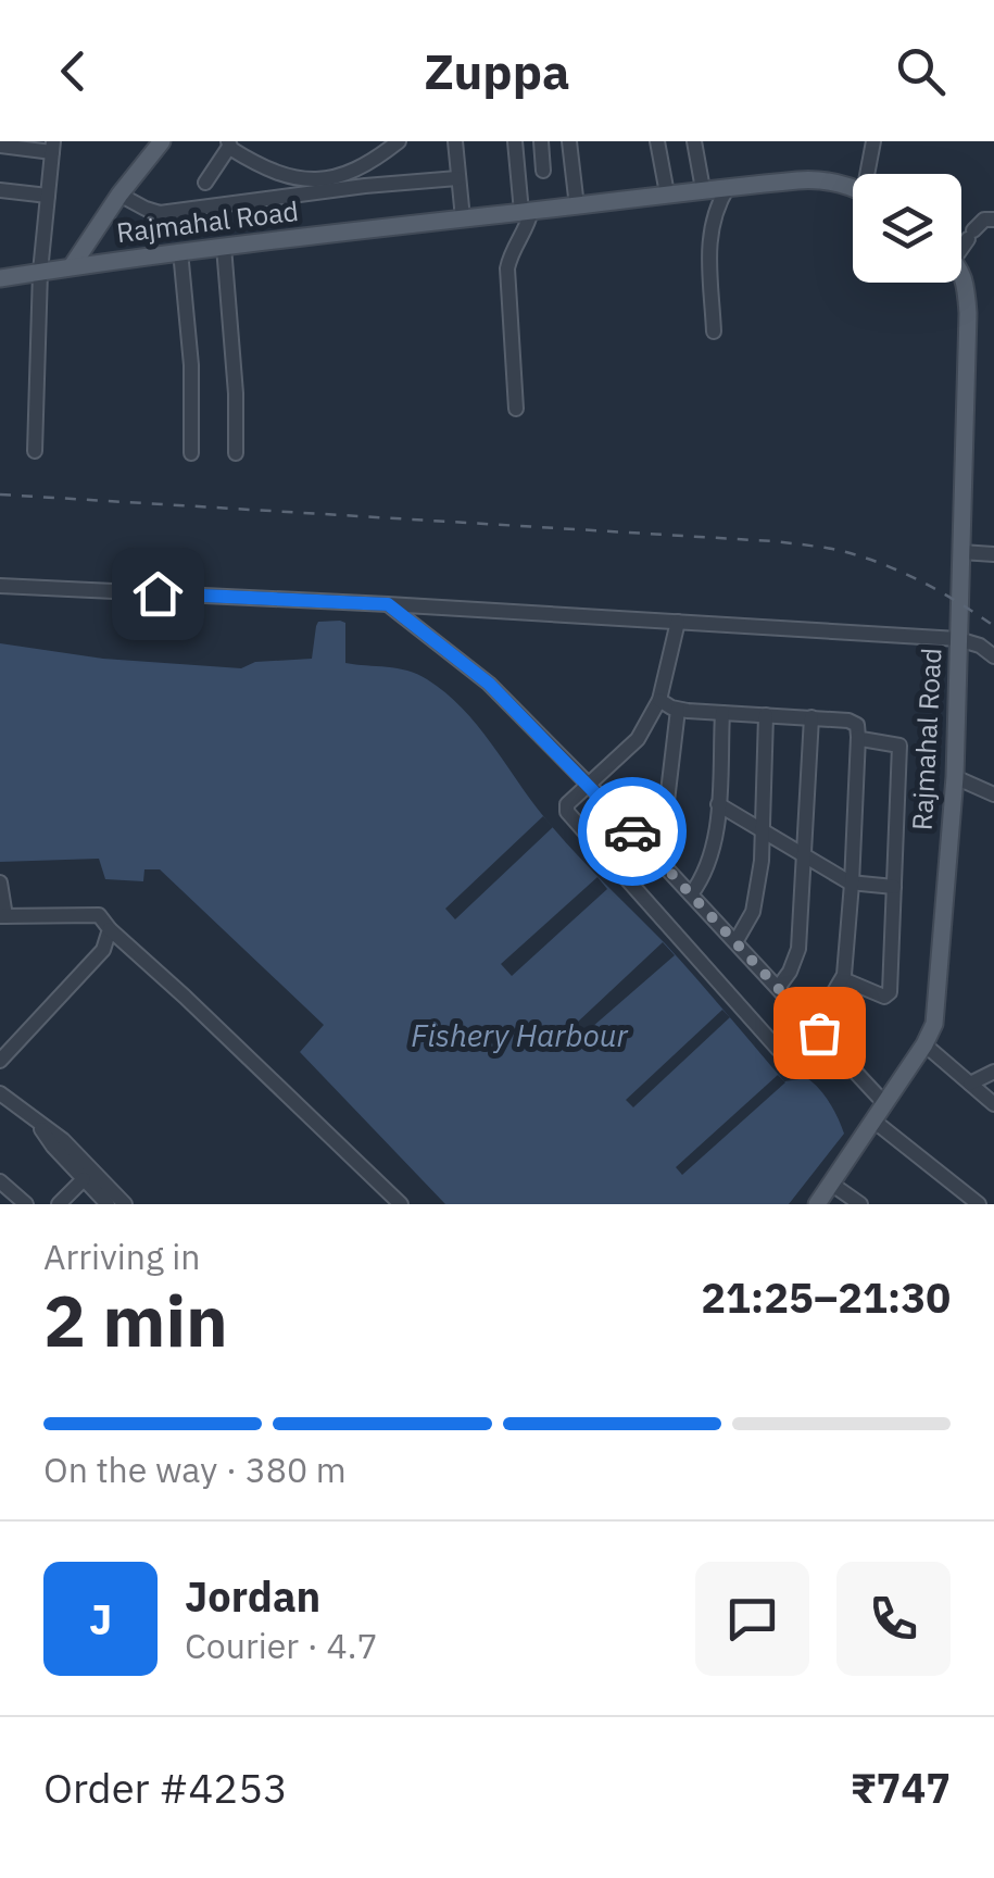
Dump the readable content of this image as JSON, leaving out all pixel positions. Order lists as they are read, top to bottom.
{
  "streets": {
    "main road": ["Rajmahal Road"]
  },
  "water": ["Fishery Harbour"],
  "page": {
    "header": "Zuppa",
    "heading": ["2 min", "Arriving in", "21:25–21:30"],
    "panel": [
      "Jordan",
      "Courier · 4.7",
      "Order #4253",
      "₹747"
    ],
    "bar": "On the way · 380 m",
    "round": "J"
  }
}
